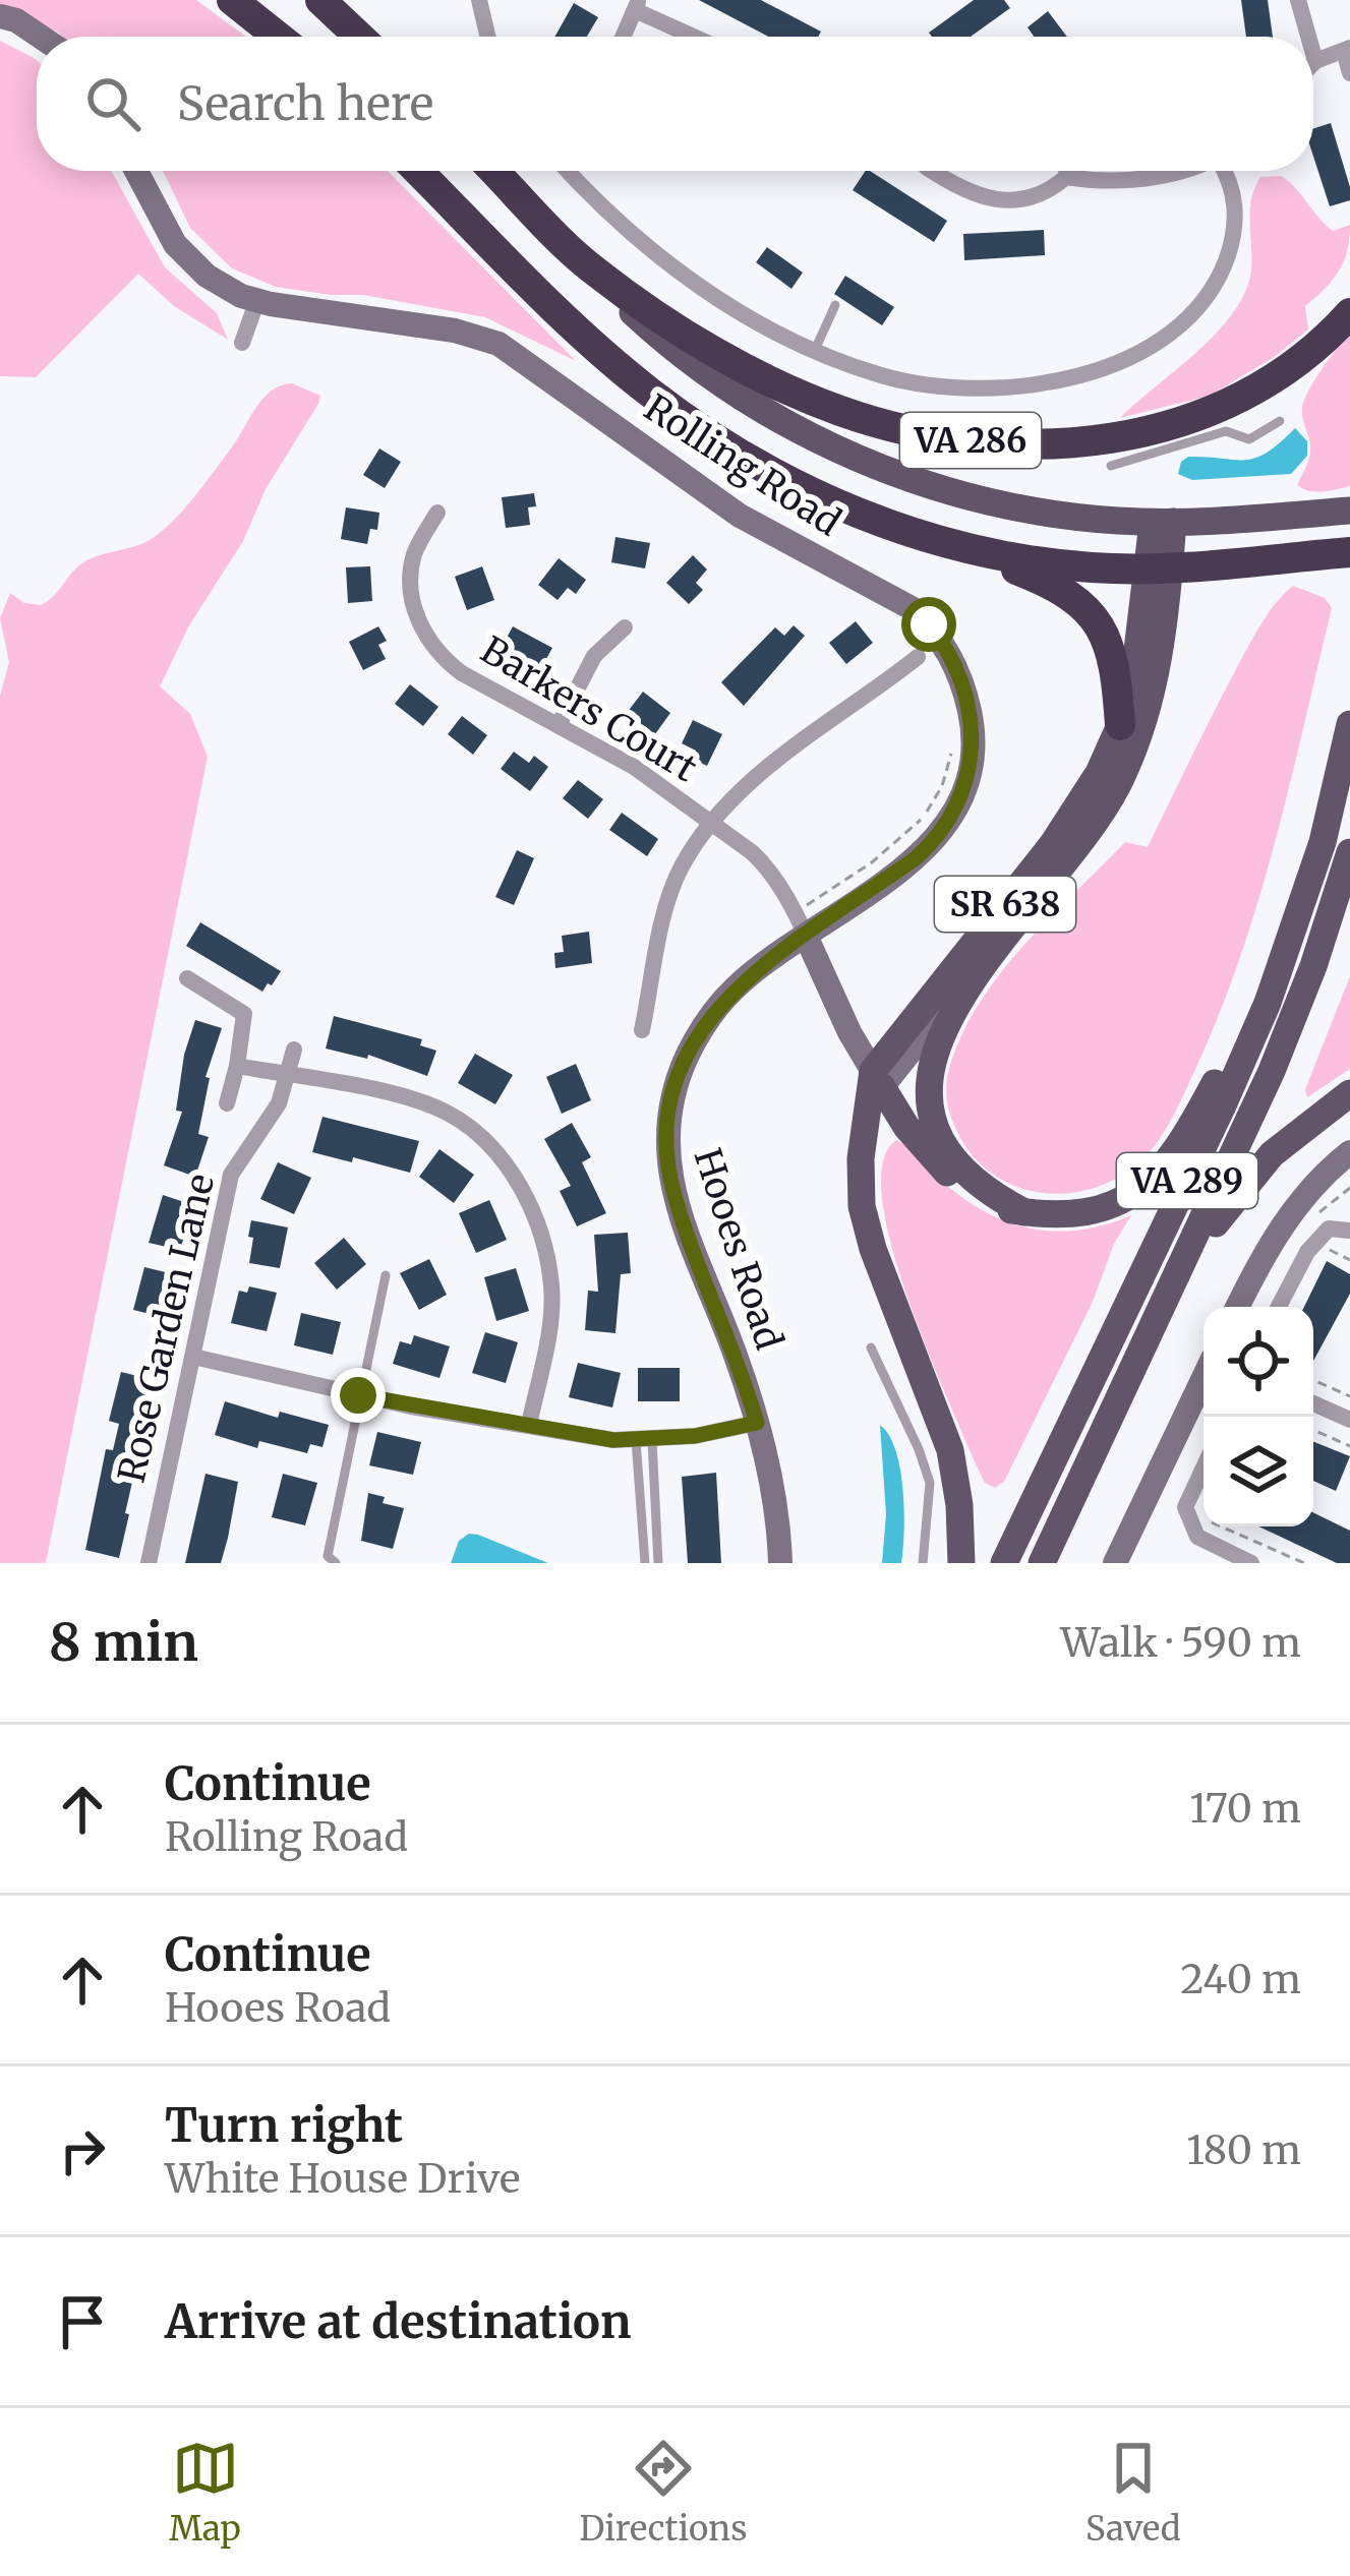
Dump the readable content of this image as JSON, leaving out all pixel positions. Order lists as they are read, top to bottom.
{
  "streets": {
    "highway": ["VA 286"],
    "main road": ["Rolling Road", "SR 638", "VA 289"],
    "street": ["Barkers Court", "Hooes Road", "Rose Garden Lane"]
  },
  "crossings": [
    ["VA 286", "Rolling Road"],
    ["Rolling Road", "Barkers Court"],
    ["Rolling Road", "SR 638"],
    ["Rolling Road", "Hooes Road"],
    ["Barkers Court", "Hooes Road"]
  ],
  "page": {
    "search": "Search here",
    "heading": ["8 min", "Walk · 590 m"],
    "list": [
      ["Continue", "Rolling Road", "170 m"],
      ["Continue", "Hooes Road", "240 m"],
      ["Turn right", "White House Drive", "180 m"],
      "Arrive at destination"
    ],
    "nav": ["Map", "Directions", "Saved"]
  }
}
